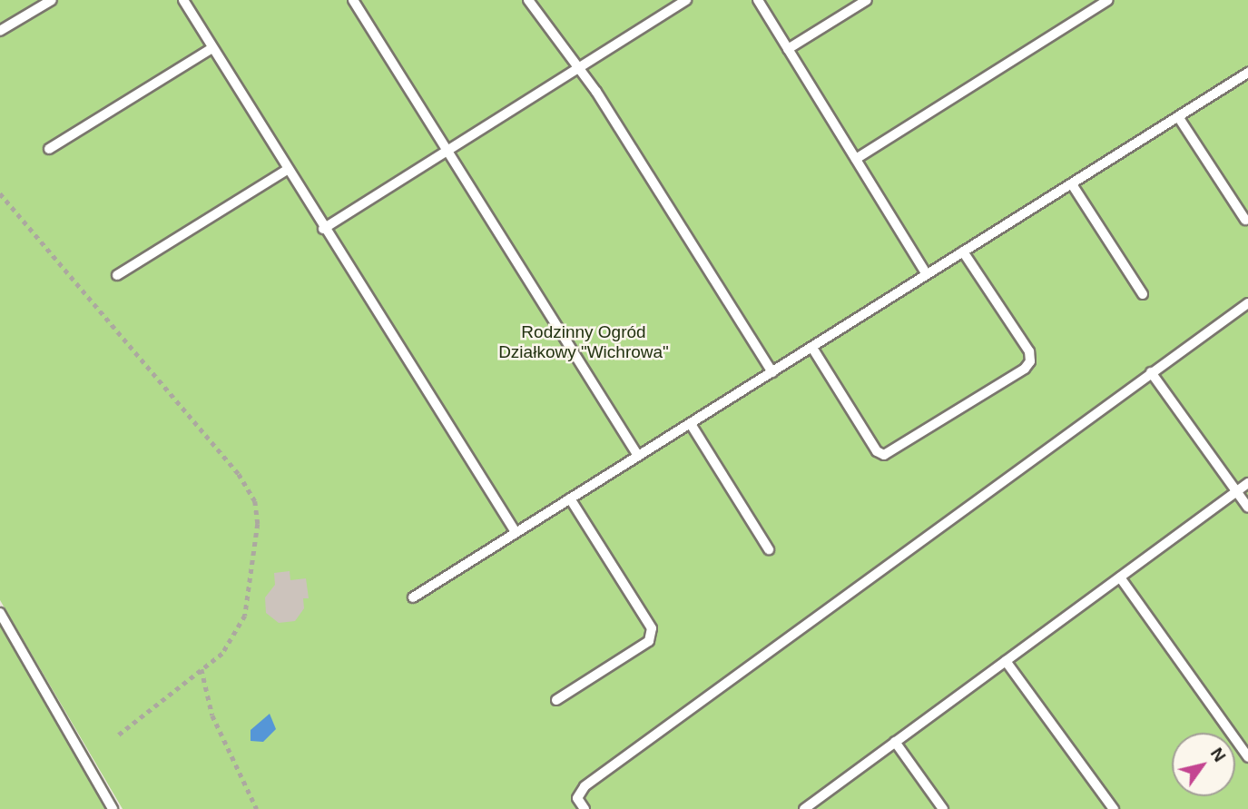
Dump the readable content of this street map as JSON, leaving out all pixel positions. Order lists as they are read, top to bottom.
{
  "parks": ["Rodzinny Ogród Działkowy \"Wichrowa\""],
  "north": "top right"
}
